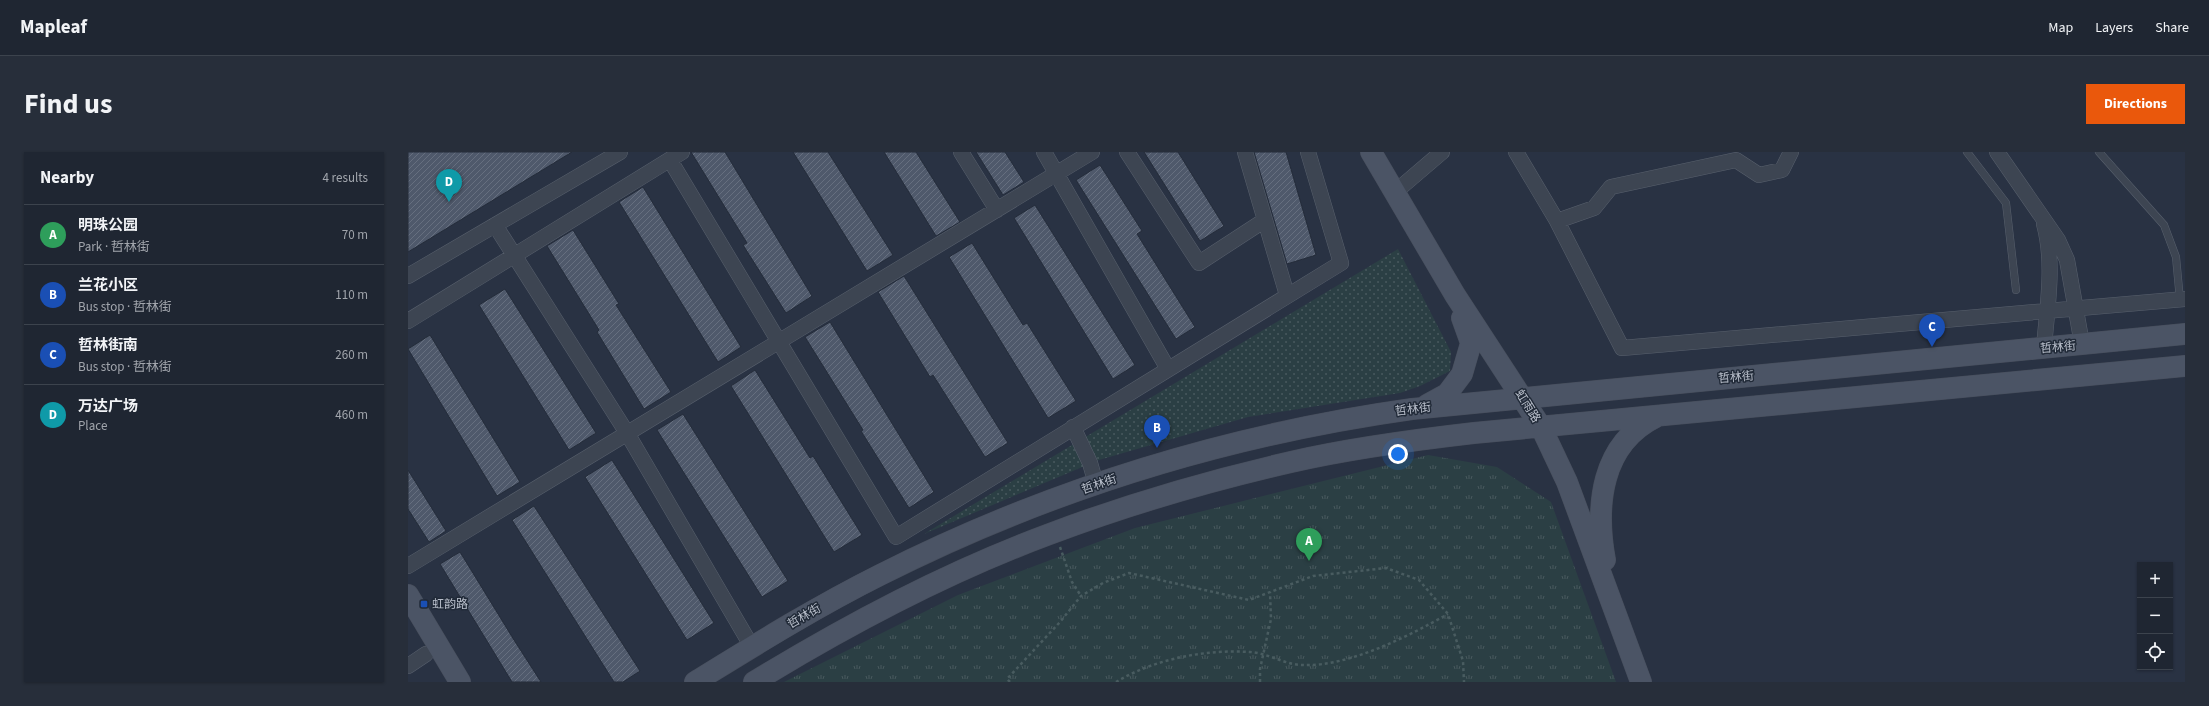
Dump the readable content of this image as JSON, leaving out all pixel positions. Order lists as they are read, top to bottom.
{
  "streets": {
    "street": ["哲林街", "虹雨路"]
  },
  "crossings": [
    ["哲林街", "虹雨路"]
  ],
  "places": {
    "transit": ["虹韵路"]
  },
  "page": {
    "header": "Mapleaf",
    "nav": ["Map", "Layers", "Share"],
    "title": "Find us",
    "buttons": "Directions",
    "heading": ["Nearby", "4 results"],
    "pins": [
      "D",
      "C",
      "B",
      "A"
    ],
    "list": [
      {
        "mark": "A",
        "name": "明珠公园",
        "note": "Park · 哲林街",
        "value": "70 m"
      },
      {
        "mark": "B",
        "name": "兰花小区",
        "note": "Bus stop · 哲林街",
        "value": "110 m"
      },
      {
        "mark": "C",
        "name": "哲林街南",
        "note": "Bus stop · 哲林街",
        "value": "260 m"
      },
      {
        "mark": "D",
        "name": "万达广场",
        "note": "Place",
        "value": "460 m"
      }
    ],
    "map_buttons": ["+", "−"]
  }
}
